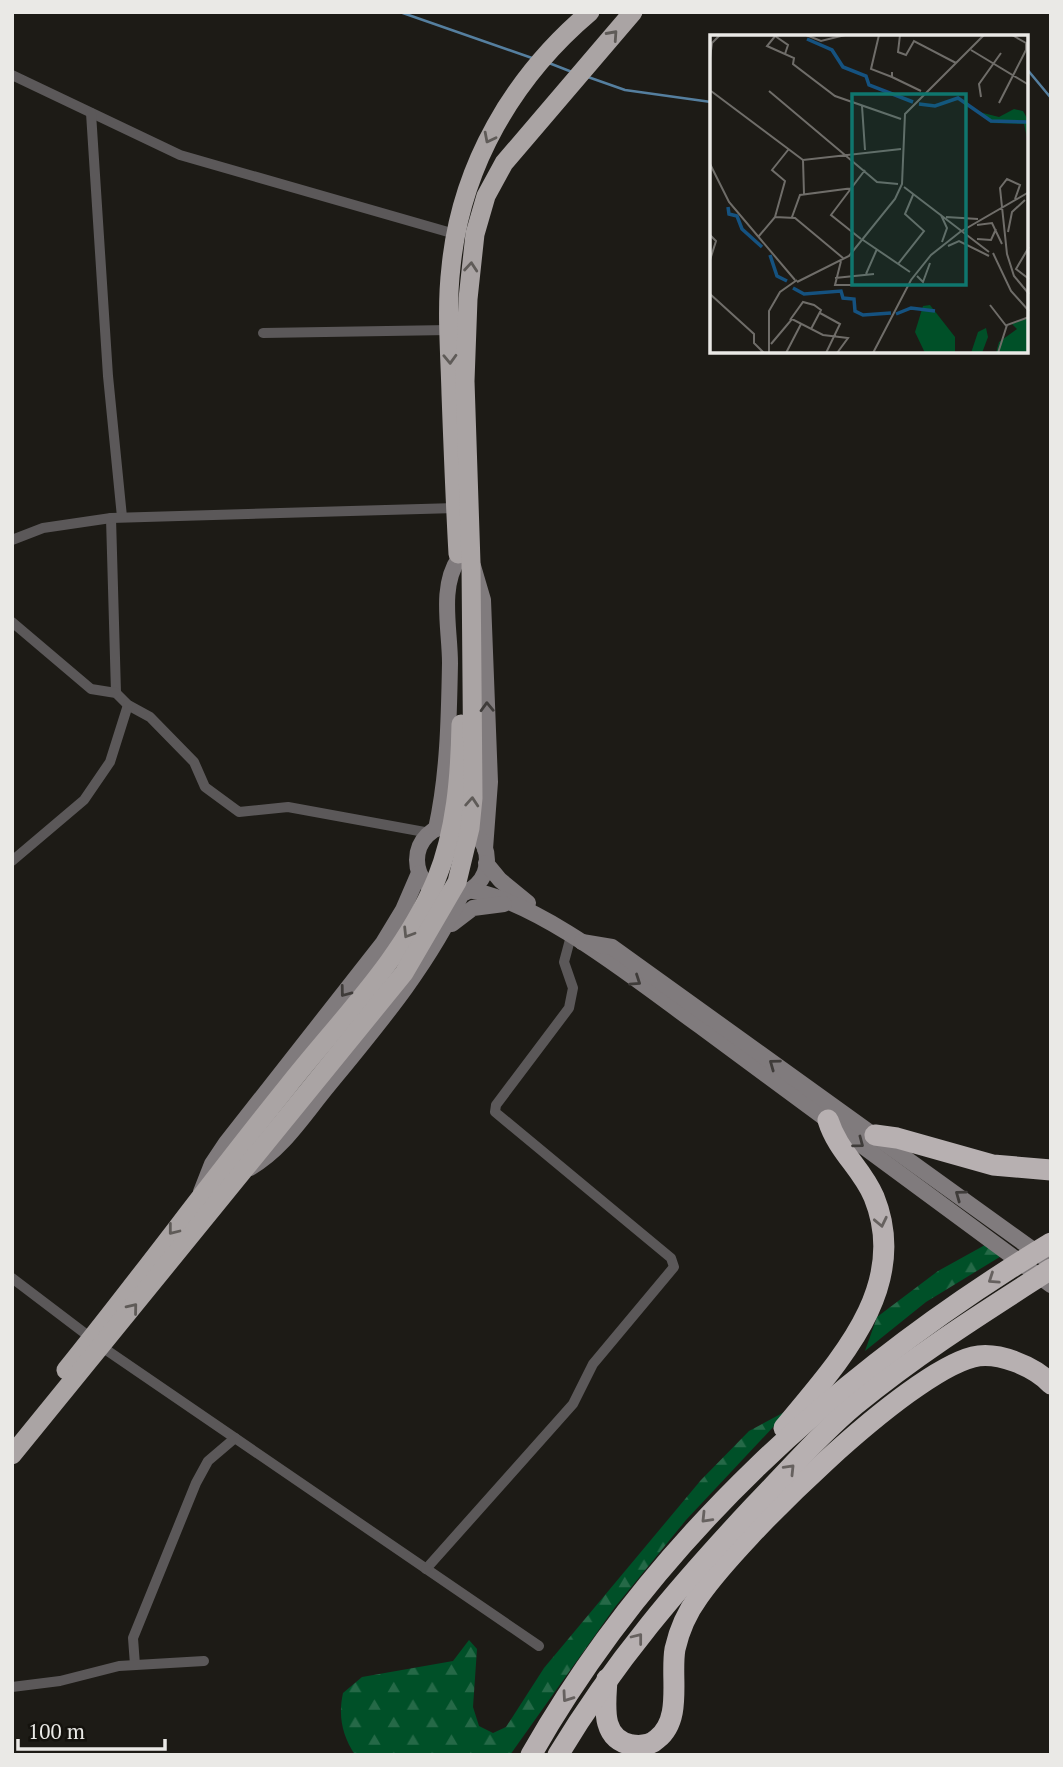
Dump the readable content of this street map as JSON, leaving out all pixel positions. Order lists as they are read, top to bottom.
{
  "scale_bar": "100 m"
}
